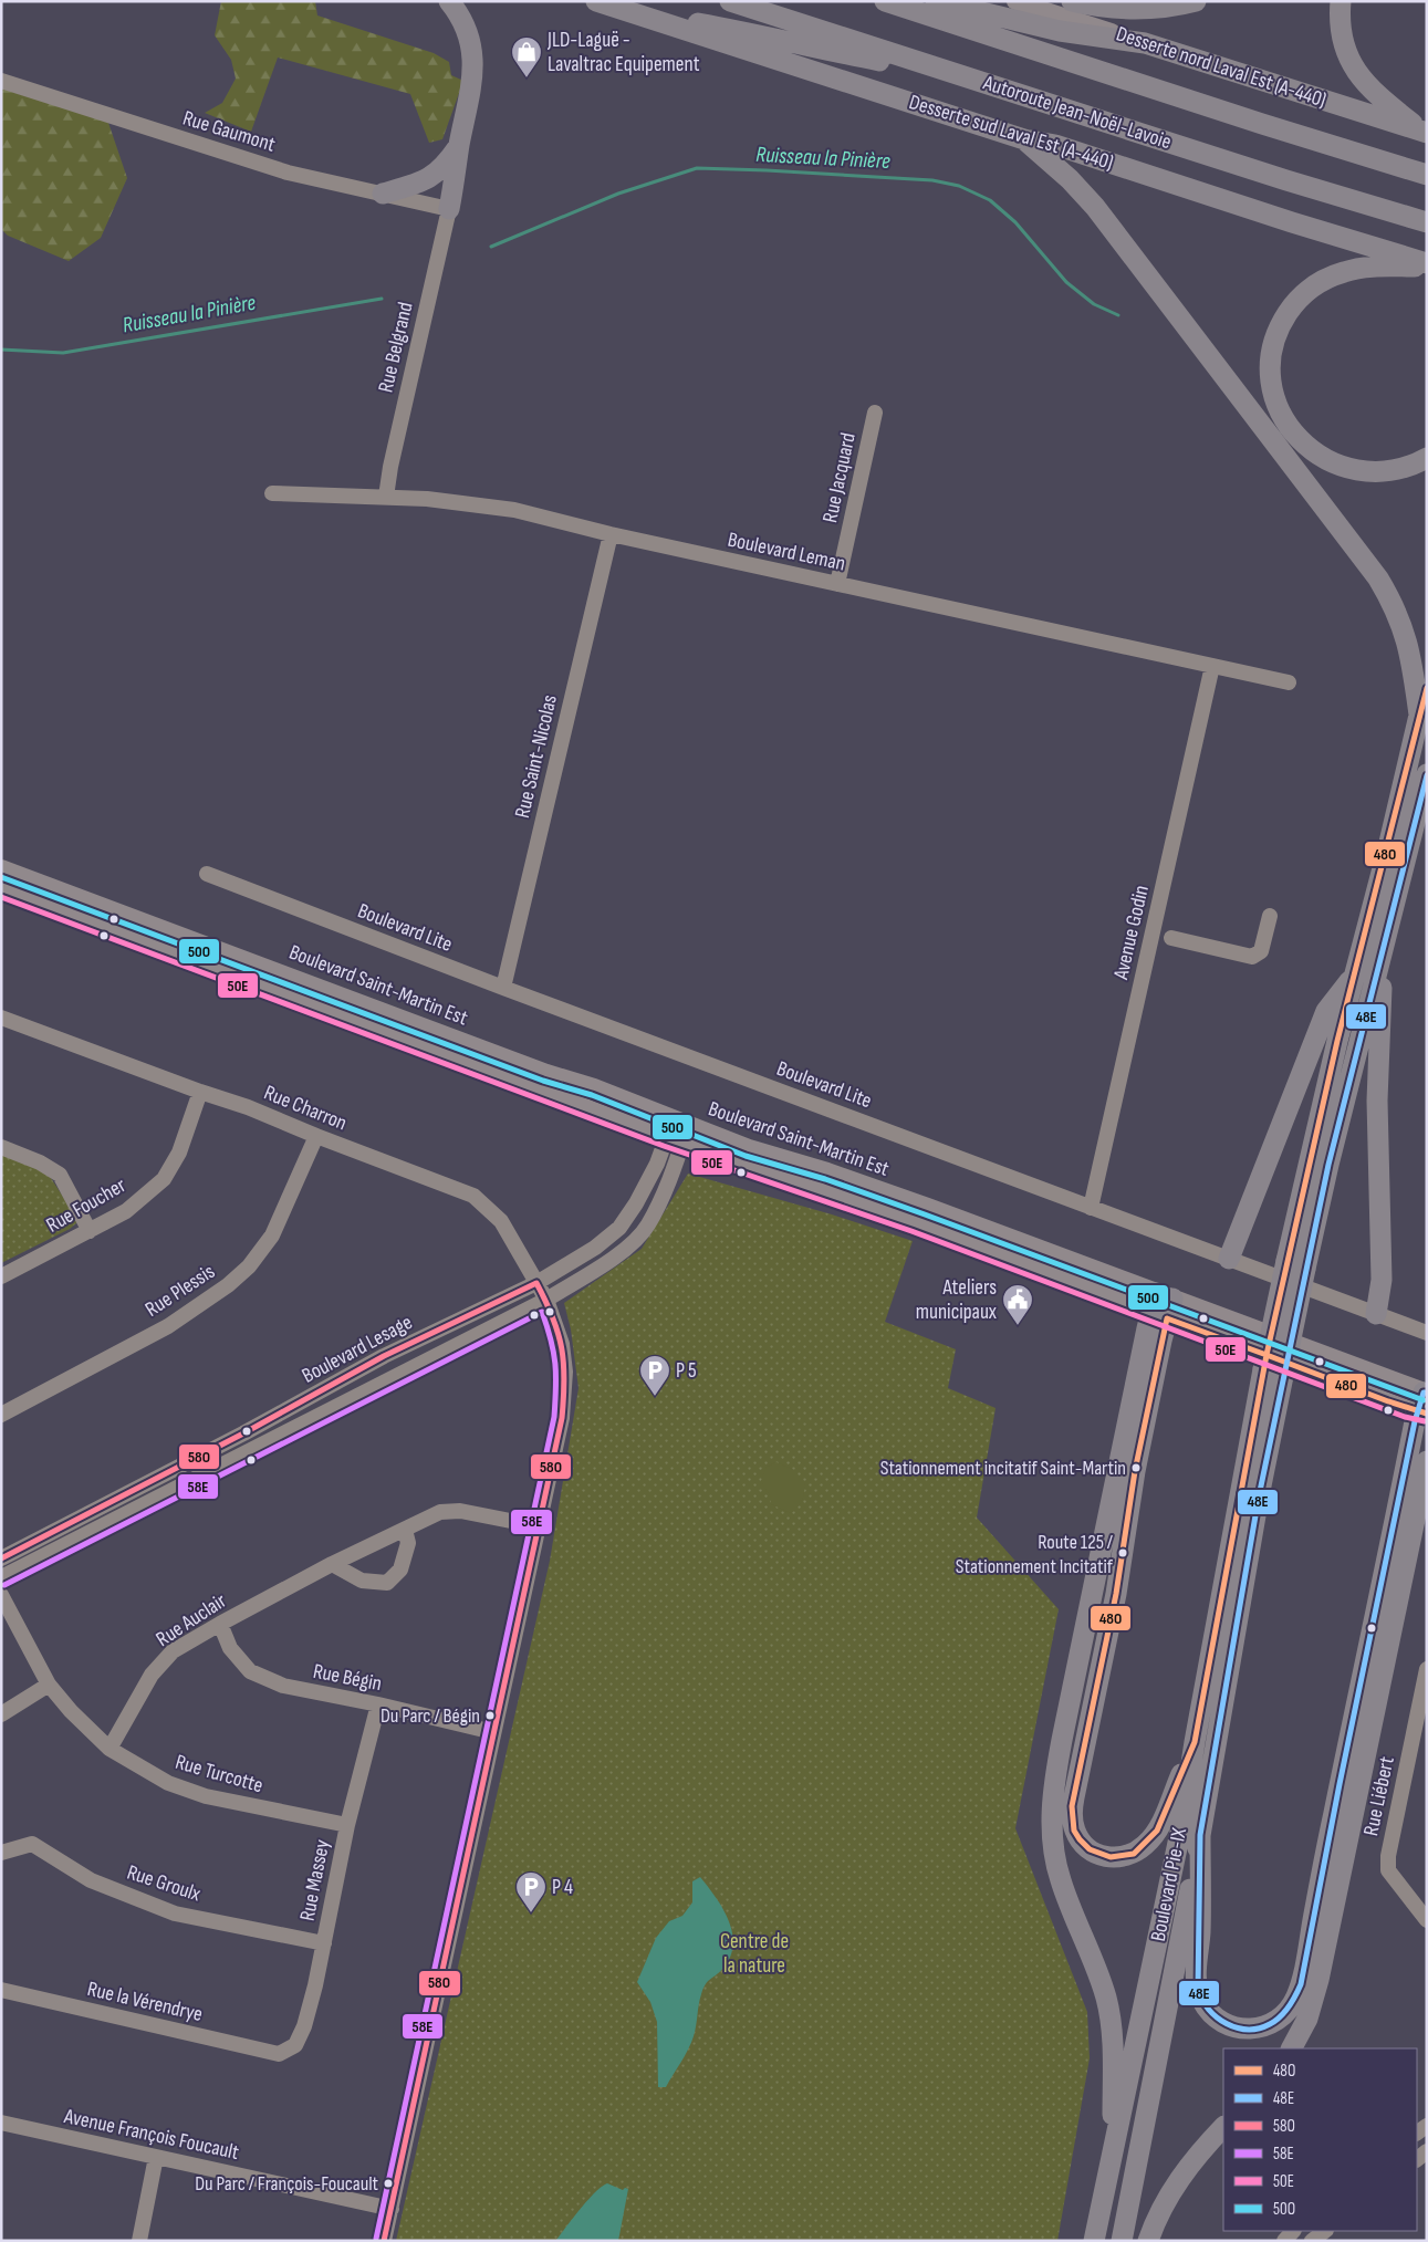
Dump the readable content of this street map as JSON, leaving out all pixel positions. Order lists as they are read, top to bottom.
{
  "streets": {
    "highway": [
      "Desserte nord Laval Est (A-440)",
      "Autoroute Jean-Noël-Lavoie",
      "Desserte sud Laval Est (A-440)",
      "Boulevard Pie-IX"
    ],
    "main road": ["Boulevard Saint-Martin Est"],
    "street": [
      "Rue Gaumont",
      "Rue Belgrand",
      "Rue Jacquard",
      "Boulevard Leman",
      "Rue Saint-Nicolas",
      "Boulevard Lite",
      "Avenue Godin",
      "Rue Charron",
      "Rue Foucher",
      "Rue Plessis",
      "Boulevard Lesage",
      "Rue Auclair",
      "Rue Bégin",
      "Rue Turcotte",
      "Rue Liébert",
      "Rue Massey",
      "Rue Groulx",
      "Rue la Vérendrye",
      "Avenue François Foucault"
    ]
  },
  "crossings": [
    ["Rue Gaumont", "Rue Belgrand"],
    ["Rue Belgrand", "Boulevard Leman"],
    ["Rue Jacquard", "Boulevard Leman"],
    ["Boulevard Leman", "Rue Saint-Nicolas"],
    ["Boulevard Leman", "Avenue Godin"],
    ["Rue Saint-Nicolas", "Boulevard Lite"],
    ["Boulevard Lite", "Avenue Godin"],
    ["Boulevard Saint-Martin Est", "Boulevard Lesage"],
    ["Rue Charron", "Rue Foucher"],
    ["Rue Charron", "Rue Plessis"],
    ["Rue Charron", "Boulevard Lesage"],
    ["Rue Charron", "Rue Auclair"],
    ["Rue Charron", "Rue Bégin"],
    ["Rue Charron", "Avenue François Foucault"],
    ["Rue Auclair", "Rue Bégin"],
    ["Rue Auclair", "Rue Turcotte"],
    ["Rue Bégin", "Rue Massey"],
    ["Rue Turcotte", "Rue Massey"],
    ["Rue Massey", "Rue Groulx"],
    ["Rue Massey", "Rue la Vérendrye"]
  ],
  "water": ["Ruisseau la Pinière"],
  "parks": ["Centre de la nature"],
  "places": {
    "shop": ["JLD-Laguë - Lavaltrac Equipement"],
    "public building": ["Ateliers municipaux"],
    "parking": ["P 5", "P 4"],
    "other": [
      "Stationnement incitatif Saint-Martin",
      "Route 125 / Stationnement Incitatif",
      "Du Parc / Bégin",
      "Du Parc / François-Foucault"
    ]
  },
  "lines": [
    "transit line 48O",
    "transit line 48E",
    "transit line 50O",
    "transit line 50E",
    "transit line 58O",
    "transit line 58E"
  ],
  "legend": [
    "48O",
    "48E",
    "58O",
    "58E",
    "50E",
    "50O"
  ]
}
